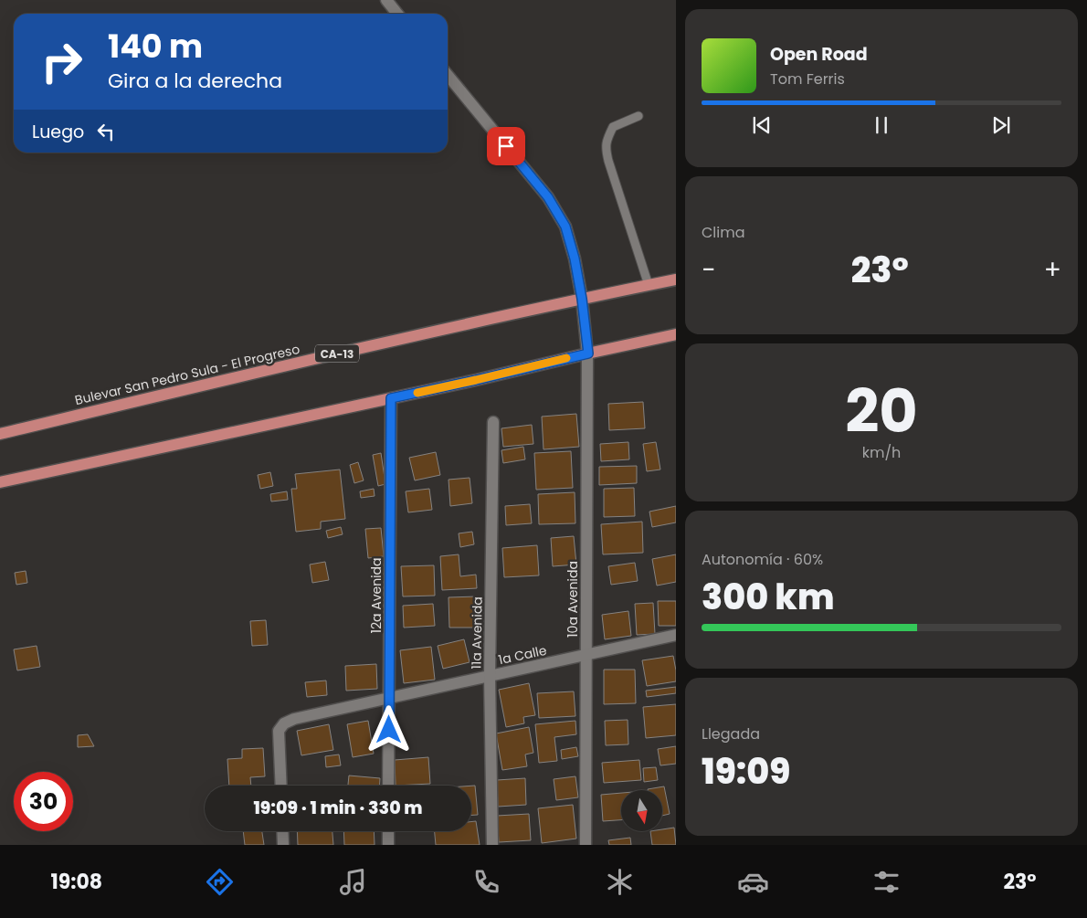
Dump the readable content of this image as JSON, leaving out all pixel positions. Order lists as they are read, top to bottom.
{
  "streets": {
    "main road": ["CA-13", "Bulevar San Pedro Sula - El Progreso"],
    "street": [
      "12a Avenida",
      "10a Avenida",
      "11a Avenida",
      "1a Calle"
    ]
  },
  "crossings": [
    ["Bulevar San Pedro Sula - El Progreso", "10a Avenida"],
    ["12a Avenida", "1a Calle"],
    ["10a Avenida", "1a Calle"],
    ["11a Avenida", "1a Calle"]
  ],
  "north": "bottom",
  "page": {
    "turn": ["140 m", "Gira a la derecha"],
    "song": ["Open Road", "Tom Ferris"],
    "then": "Luego",
    "tile": [
      "Clima",
      ["20", "km/h"],
      ["Autonomía · 60%", "300 km"],
      ["Llegada", "19:09"]
    ],
    "heat": ["−", "23°", "+"],
    "limit": "30",
    "trip": "19:09 · 1 min · 330 m",
    "tabs": ["19:08", "23°"]
  }
}
